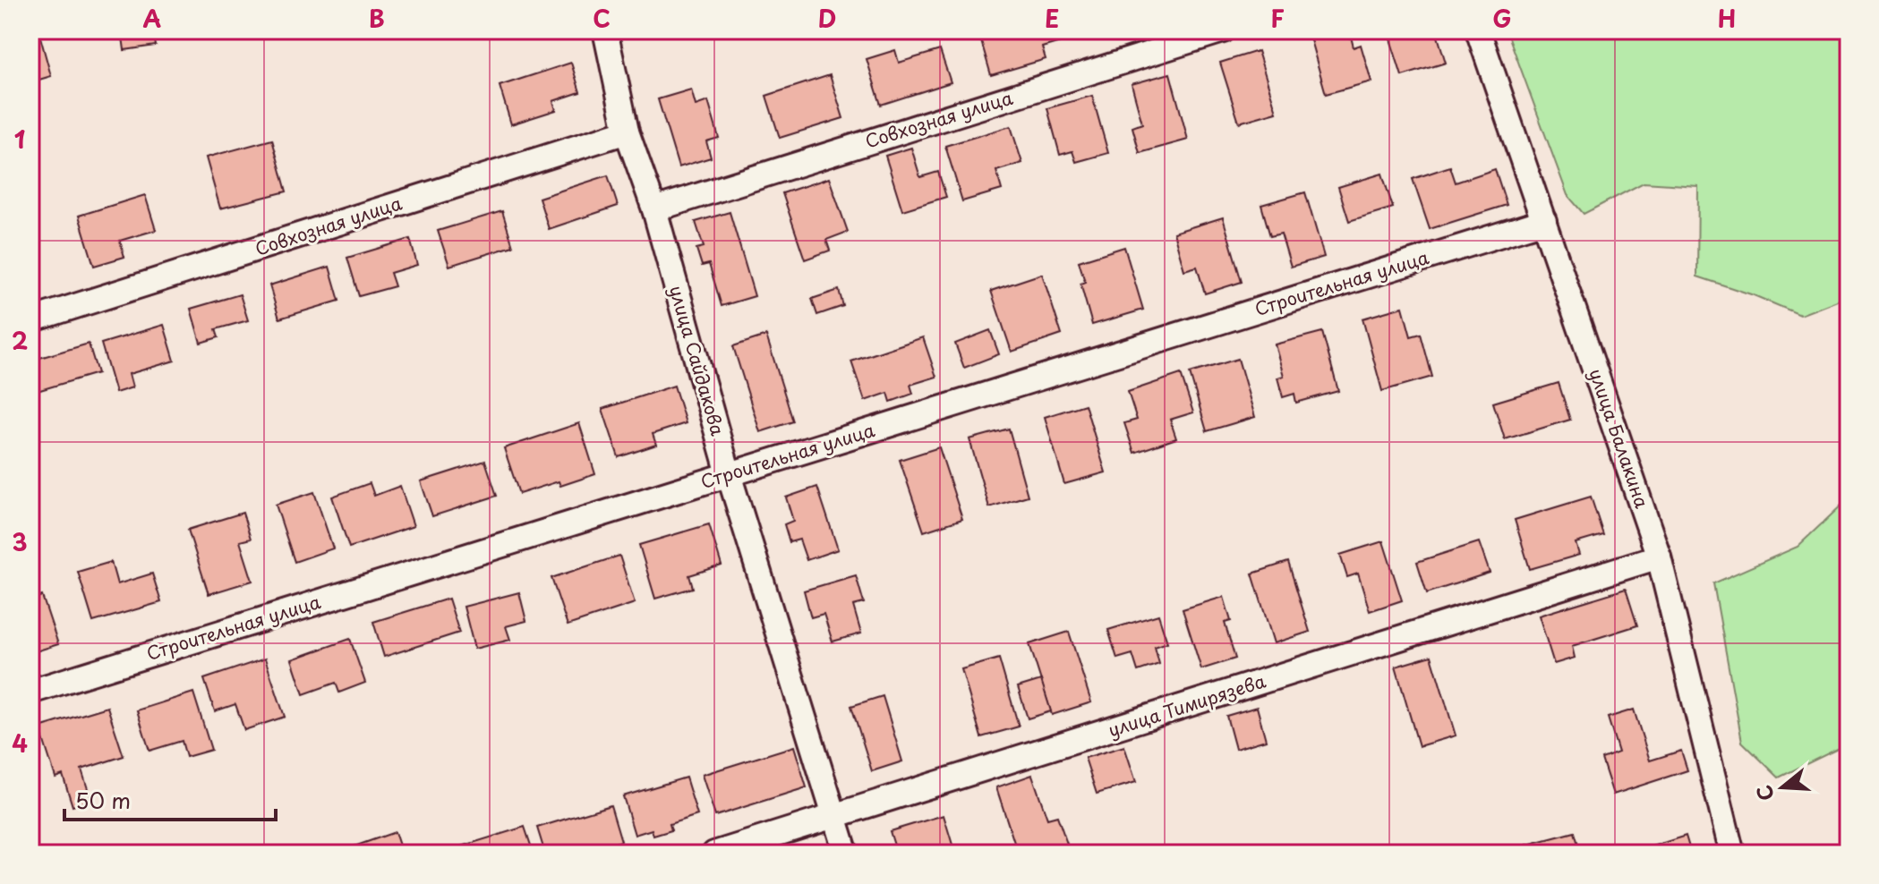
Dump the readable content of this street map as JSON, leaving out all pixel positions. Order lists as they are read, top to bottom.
{
  "streets": {
    "street": [
      "Совхозная улица",
      "Строительная улица",
      "улица Сайдакова",
      "улица Балакина",
      "улица Тимирязева"
    ]
  },
  "crossings": [
    ["Совхозная улица", "улица Сайдакова"],
    ["Строительная улица", "улица Сайдакова"],
    ["Строительная улица", "улица Балакина"],
    ["улица Сайдакова", "улица Тимирязева"],
    ["улица Балакина", "улица Тимирязева"]
  ],
  "scale_bar": "50 m",
  "north": "left",
  "grid": {
    "columns": [
      "A",
      "B",
      "C",
      "D",
      "E",
      "F",
      "G",
      "H"
    ],
    "rows": [
      "1",
      "2",
      "3",
      "4"
    ]
  }
}
